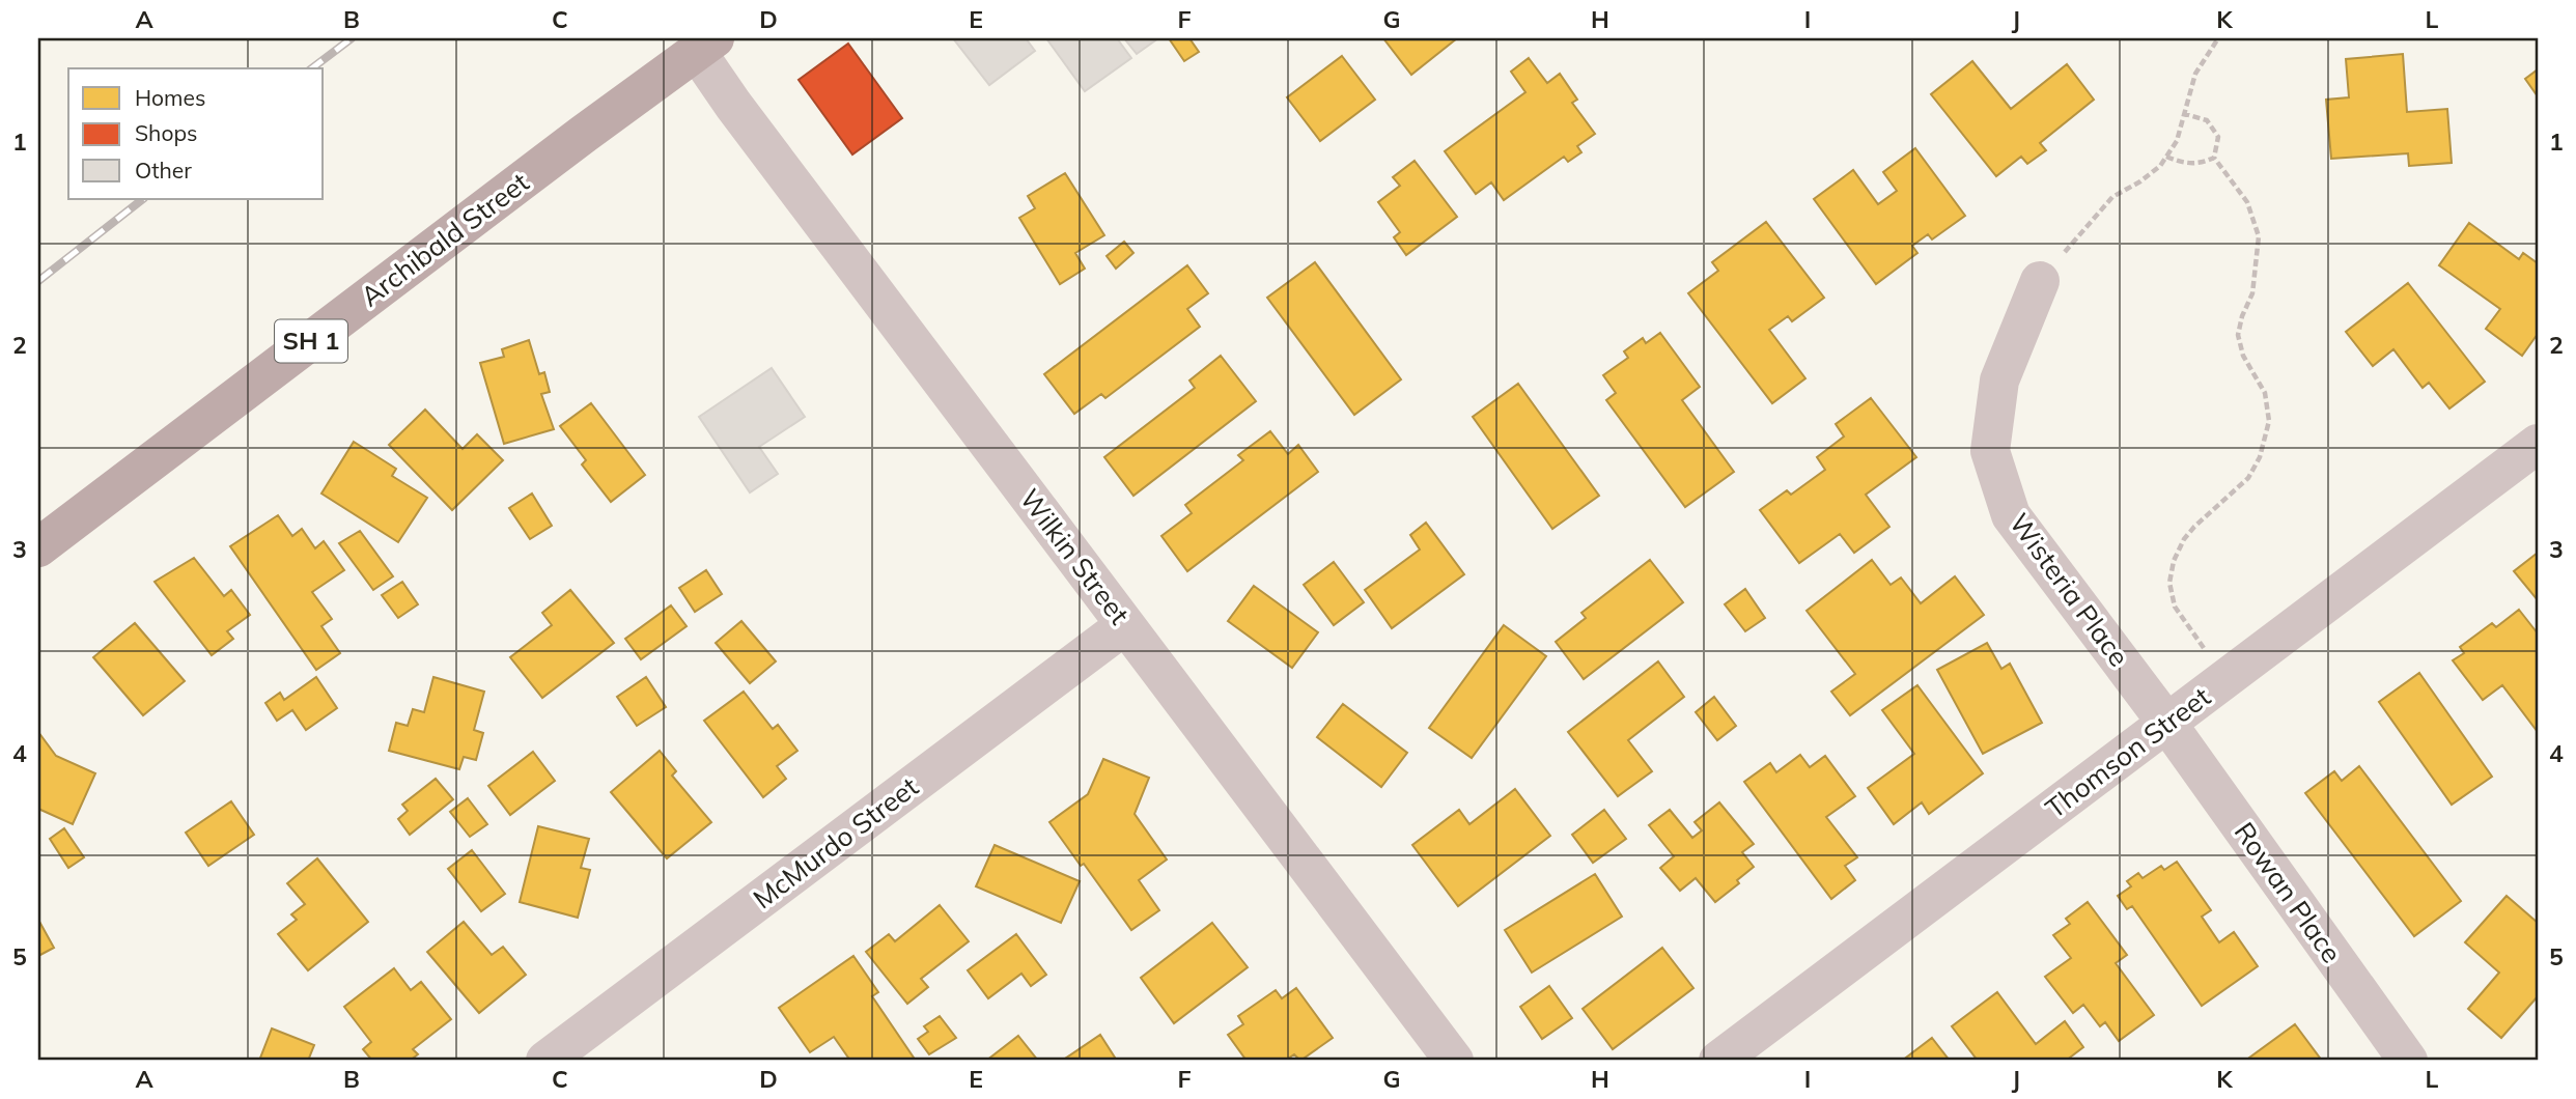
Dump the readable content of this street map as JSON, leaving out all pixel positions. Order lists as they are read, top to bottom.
{
  "streets": {
    "highway": ["Archibald Street", "SH 1"],
    "street": [
      "Wilkin Street",
      "Wisteria Place",
      "Thomson Street",
      "McMurdo Street",
      "Rowan Place"
    ]
  },
  "crossings": [
    ["Archibald Street", "Wilkin Street"],
    ["Wilkin Street", "McMurdo Street"],
    ["Wisteria Place", "Thomson Street"],
    ["Wisteria Place", "Rowan Place"],
    ["Thomson Street", "Rowan Place"]
  ],
  "legend": ["Homes", "Shops", "Other"],
  "grid": {
    "columns": [
      "A",
      "B",
      "C",
      "D",
      "E",
      "F",
      "G",
      "H",
      "I",
      "J",
      "K",
      "L"
    ],
    "rows": [
      "1",
      "2",
      "3",
      "4",
      "5"
    ]
  }
}
